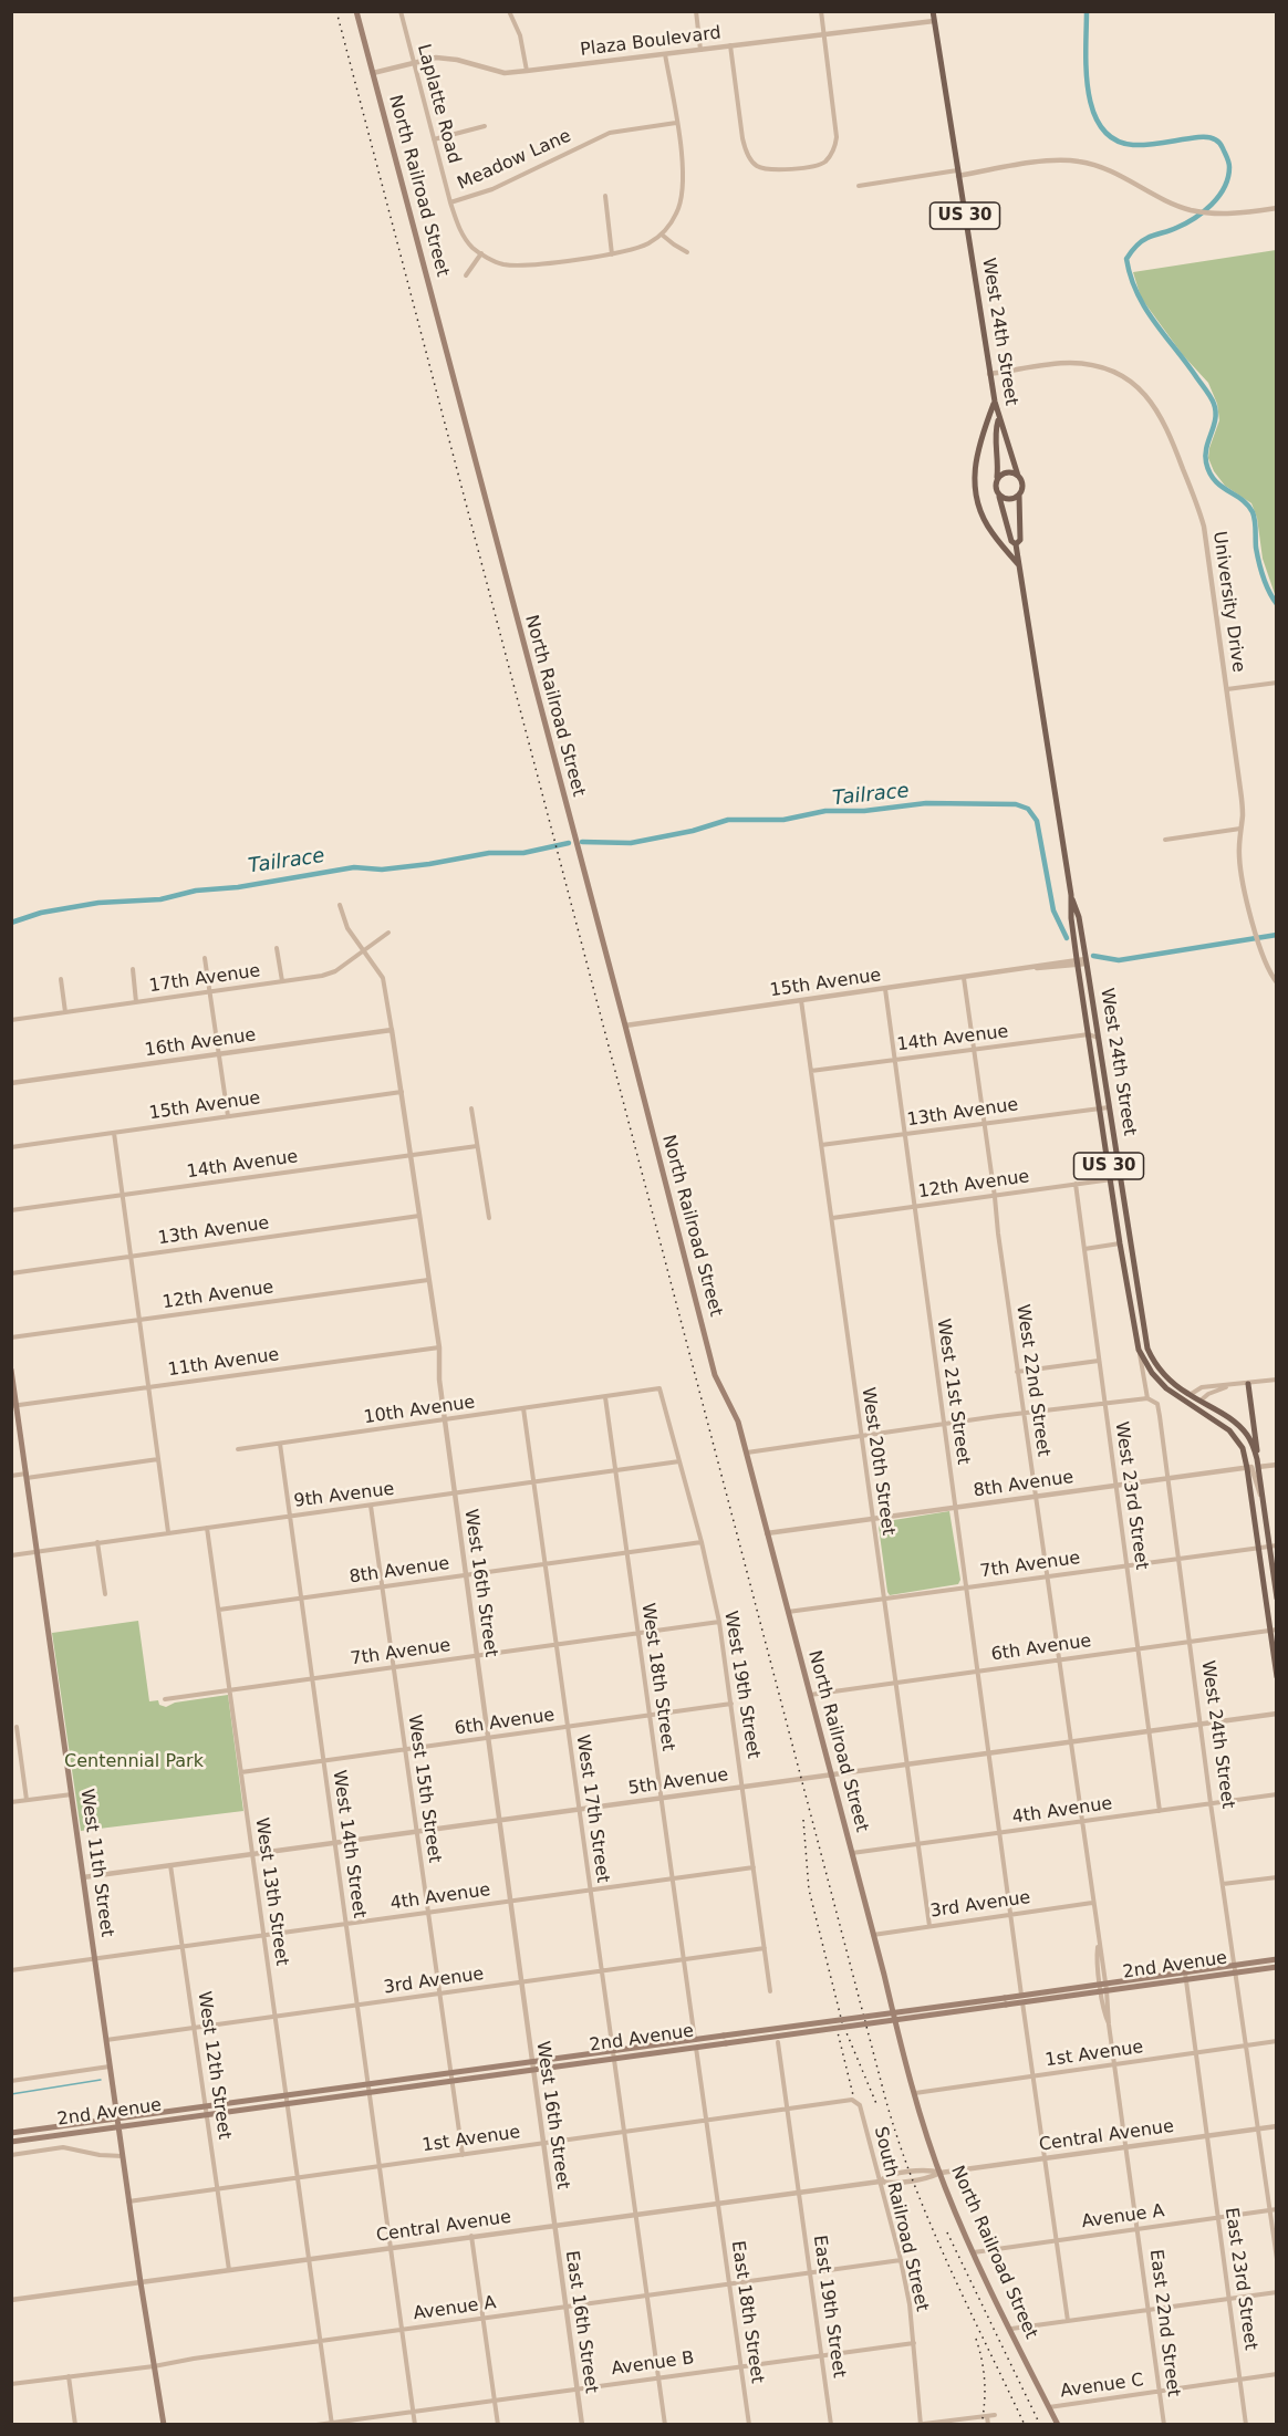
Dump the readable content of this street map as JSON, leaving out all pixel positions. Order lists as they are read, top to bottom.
{
  "streets": {
    "main road": [
      "North Railroad Street",
      "US 30",
      "West 24th Street",
      "West 11th Street",
      "2nd Avenue"
    ],
    "street": [
      "Plaza Boulevard",
      "Laplatte Road",
      "Meadow Lane",
      "University Drive",
      "17th Avenue",
      "15th Avenue",
      "14th Avenue",
      "16th Avenue",
      "13th Avenue",
      "12th Avenue",
      "11th Avenue",
      "West 22nd Street",
      "West 21st Street",
      "10th Avenue",
      "West 20th Street",
      "8th Avenue",
      "9th Avenue",
      "West 23rd Street",
      "7th Avenue",
      "West 16th Street",
      "6th Avenue",
      "West 18th Street",
      "West 19th Street",
      "5th Avenue",
      "West 15th Street",
      "West 17th Street",
      "4th Avenue",
      "West 14th Street",
      "West 13th Street",
      "3rd Avenue",
      "1st Avenue",
      "West 12th Street",
      "Central Avenue",
      "Avenue A",
      "South Railroad Street",
      "East 23rd Street",
      "East 19th Street",
      "East 18th Street",
      "East 16th Street",
      "East 22nd Street",
      "Avenue B",
      "Avenue C"
    ]
  },
  "crossings": [
    ["Plaza Boulevard", "Laplatte Road"],
    ["Plaza Boulevard", "North Railroad Street"],
    ["Plaza Boulevard", "West 24th Street"],
    ["Laplatte Road", "Meadow Lane"],
    ["North Railroad Street", "15th Avenue"],
    ["North Railroad Street", "8th Avenue"],
    ["North Railroad Street", "7th Avenue"],
    ["North Railroad Street", "6th Avenue"],
    ["North Railroad Street", "5th Avenue"],
    ["North Railroad Street", "4th Avenue"],
    ["North Railroad Street", "3rd Avenue"],
    ["North Railroad Street", "1st Avenue"],
    ["North Railroad Street", "Central Avenue"],
    ["North Railroad Street", "Avenue A"],
    ["North Railroad Street", "Avenue C"],
    ["US 30", "West 24th Street"],
    ["US 30", "8th Avenue"],
    ["US 30", "7th Avenue"],
    ["US 30", "6th Avenue"],
    ["West 24th Street", "University Drive"],
    ["West 24th Street", "15th Avenue"],
    ["West 24th Street", "14th Avenue"],
    ["West 24th Street", "13th Avenue"],
    ["West 24th Street", "12th Avenue"],
    ["West 24th Street", "8th Avenue"],
    ["West 24th Street", "7th Avenue"],
    ["West 24th Street", "6th Avenue"],
    ["West 24th Street", "5th Avenue"],
    ["West 24th Street", "4th Avenue"],
    ["West 24th Street", "2nd Avenue"],
    ["West 24th Street", "1st Avenue"],
    ["West 24th Street", "Central Avenue"],
    ["West 24th Street", "Avenue A"],
    ["17th Avenue", "West 16th Street"],
    ["15th Avenue", "West 22nd Street"],
    ["15th Avenue", "West 21st Street"],
    ["15th Avenue", "West 20th Street"],
    ["15th Avenue", "West 16th Street"],
    ["14th Avenue", "West 22nd Street"],
    ["14th Avenue", "West 21st Street"],
    ["14th Avenue", "West 20th Street"],
    ["14th Avenue", "West 16th Street"],
    ["16th Avenue", "West 16th Street"],
    ["13th Avenue", "West 22nd Street"],
    ["13th Avenue", "West 21st Street"],
    ["13th Avenue", "West 20th Street"],
    ["13th Avenue", "West 16th Street"],
    ["12th Avenue", "West 22nd Street"],
    ["12th Avenue", "West 21st Street"],
    ["12th Avenue", "West 20th Street"],
    ["12th Avenue", "West 23rd Street"],
    ["12th Avenue", "West 16th Street"],
    ["11th Avenue", "West 16th Street"],
    ["11th Avenue", "West 11th Street"],
    ["West 22nd Street", "8th Avenue"],
    ["West 22nd Street", "7th Avenue"],
    ["West 22nd Street", "6th Avenue"],
    ["West 22nd Street", "5th Avenue"],
    ["West 22nd Street", "4th Avenue"],
    ["West 22nd Street", "3rd Avenue"],
    ["West 22nd Street", "2nd Avenue"],
    ["West 22nd Street", "1st Avenue"],
    ["West 22nd Street", "Central Avenue"],
    ["West 22nd Street", "East 22nd Street"],
    ["West 21st Street", "8th Avenue"],
    ["West 21st Street", "7th Avenue"],
    ["West 21st Street", "6th Avenue"],
    ["West 21st Street", "5th Avenue"],
    ["West 21st Street", "4th Avenue"],
    ["West 21st Street", "3rd Avenue"],
    ["West 21st Street", "2nd Avenue"],
    ["West 21st Street", "1st Avenue"],
    ["West 21st Street", "Central Avenue"],
    ["West 21st Street", "Avenue A"],
    ["10th Avenue", "West 16th Street"],
    ["10th Avenue", "West 18th Street"],
    ["10th Avenue", "West 19th Street"],
    ["10th Avenue", "West 17th Street"],
    ["10th Avenue", "West 14th Street"],
    ["West 20th Street", "8th Avenue"],
    ["West 20th Street", "7th Avenue"],
    ["West 20th Street", "6th Avenue"],
    ["West 20th Street", "5th Avenue"],
    ["West 20th Street", "4th Avenue"],
    ["West 20th Street", "3rd Avenue"],
    ["8th Avenue", "West 23rd Street"],
    ["8th Avenue", "West 16th Street"],
    ["8th Avenue", "West 18th Street"],
    ["8th Avenue", "West 19th Street"],
    ["8th Avenue", "West 15th Street"],
    ["8th Avenue", "West 17th Street"],
    ["8th Avenue", "West 14th Street"],
    ["8th Avenue", "West 13th Street"],
    ["9th Avenue", "West 16th Street"],
    ["9th Avenue", "West 18th Street"],
    ["9th Avenue", "West 19th Street"],
    ["9th Avenue", "West 15th Street"],
    ["9th Avenue", "West 17th Street"],
    ["9th Avenue", "West 14th Street"],
    ["9th Avenue", "West 11th Street"],
    ["9th Avenue", "West 13th Street"],
    ["West 23rd Street", "7th Avenue"],
    ["West 23rd Street", "6th Avenue"],
    ["West 23rd Street", "5th Avenue"],
    ["West 23rd Street", "4th Avenue"],
    ["7th Avenue", "West 16th Street"],
    ["7th Avenue", "West 18th Street"],
    ["7th Avenue", "West 19th Street"],
    ["7th Avenue", "West 15th Street"],
    ["7th Avenue", "West 17th Street"],
    ["7th Avenue", "West 14th Street"],
    ["7th Avenue", "West 13th Street"],
    ["West 16th Street", "6th Avenue"],
    ["West 16th Street", "5th Avenue"],
    ["West 16th Street", "4th Avenue"],
    ["West 16th Street", "3rd Avenue"],
    ["West 16th Street", "2nd Avenue"],
    ["West 16th Street", "1st Avenue"],
    ["West 16th Street", "Central Avenue"],
    ["West 16th Street", "East 16th Street"],
    ["6th Avenue", "West 18th Street"],
    ["6th Avenue", "West 19th Street"],
    ["6th Avenue", "West 15th Street"],
    ["6th Avenue", "West 17th Street"],
    ["6th Avenue", "West 14th Street"],
    ["6th Avenue", "West 13th Street"],
    ["West 18th Street", "5th Avenue"],
    ["West 18th Street", "4th Avenue"],
    ["West 18th Street", "3rd Avenue"],
    ["West 18th Street", "2nd Avenue"],
    ["West 18th Street", "1st Avenue"],
    ["West 18th Street", "Central Avenue"],
    ["West 18th Street", "East 18th Street"],
    ["West 19th Street", "5th Avenue"],
    ["West 19th Street", "4th Avenue"],
    ["West 19th Street", "3rd Avenue"],
    ["5th Avenue", "West 15th Street"],
    ["5th Avenue", "West 17th Street"],
    ["5th Avenue", "West 14th Street"],
    ["5th Avenue", "West 11th Street"],
    ["5th Avenue", "West 13th Street"],
    ["5th Avenue", "West 12th Street"],
    ["West 15th Street", "4th Avenue"],
    ["West 15th Street", "3rd Avenue"],
    ["West 15th Street", "2nd Avenue"],
    ["West 15th Street", "1st Avenue"],
    ["West 17th Street", "4th Avenue"],
    ["West 17th Street", "3rd Avenue"],
    ["West 17th Street", "2nd Avenue"],
    ["West 17th Street", "1st Avenue"],
    ["West 17th Street", "Central Avenue"],
    ["West 17th Street", "Avenue A"],
    ["West 17th Street", "Avenue B"],
    ["4th Avenue", "West 14th Street"],
    ["4th Avenue", "West 11th Street"],
    ["4th Avenue", "West 13th Street"],
    ["4th Avenue", "West 12th Street"],
    ["West 14th Street", "3rd Avenue"],
    ["West 14th Street", "2nd Avenue"],
    ["West 14th Street", "1st Avenue"],
    ["West 14th Street", "Central Avenue"],
    ["West 14th Street", "Avenue A"],
    ["West 14th Street", "Avenue B"],
    ["West 11th Street", "3rd Avenue"],
    ["West 11th Street", "2nd Avenue"],
    ["West 11th Street", "1st Avenue"],
    ["West 11th Street", "Central Avenue"],
    ["West 11th Street", "Avenue A"],
    ["West 13th Street", "3rd Avenue"],
    ["West 13th Street", "2nd Avenue"],
    ["West 13th Street", "1st Avenue"],
    ["West 13th Street", "Central Avenue"],
    ["West 13th Street", "Avenue A"],
    ["West 13th Street", "Avenue B"],
    ["3rd Avenue", "West 12th Street"],
    ["2nd Avenue", "West 12th Street"],
    ["1st Avenue", "West 12th Street"],
    ["1st Avenue", "South Railroad Street"],
    ["West 12th Street", "Central Avenue"],
    ["Central Avenue", "South Railroad Street"],
    ["Central Avenue", "East 23rd Street"],
    ["Central Avenue", "East 19th Street"],
    ["Central Avenue", "East 18th Street"],
    ["Central Avenue", "East 16th Street"],
    ["Central Avenue", "East 22nd Street"],
    ["Avenue A", "South Railroad Street"],
    ["Avenue A", "East 23rd Street"],
    ["Avenue A", "East 19th Street"],
    ["Avenue A", "East 18th Street"],
    ["Avenue A", "East 16th Street"],
    ["Avenue A", "East 22nd Street"],
    ["South Railroad Street", "Avenue B"],
    ["East 23rd Street", "Avenue C"],
    ["East 19th Street", "Avenue B"],
    ["East 18th Street", "Avenue B"],
    ["East 16th Street", "Avenue B"],
    ["East 22nd Street", "Avenue C"]
  ],
  "water": ["Tailrace"],
  "parks": ["Centennial Park"]
}
